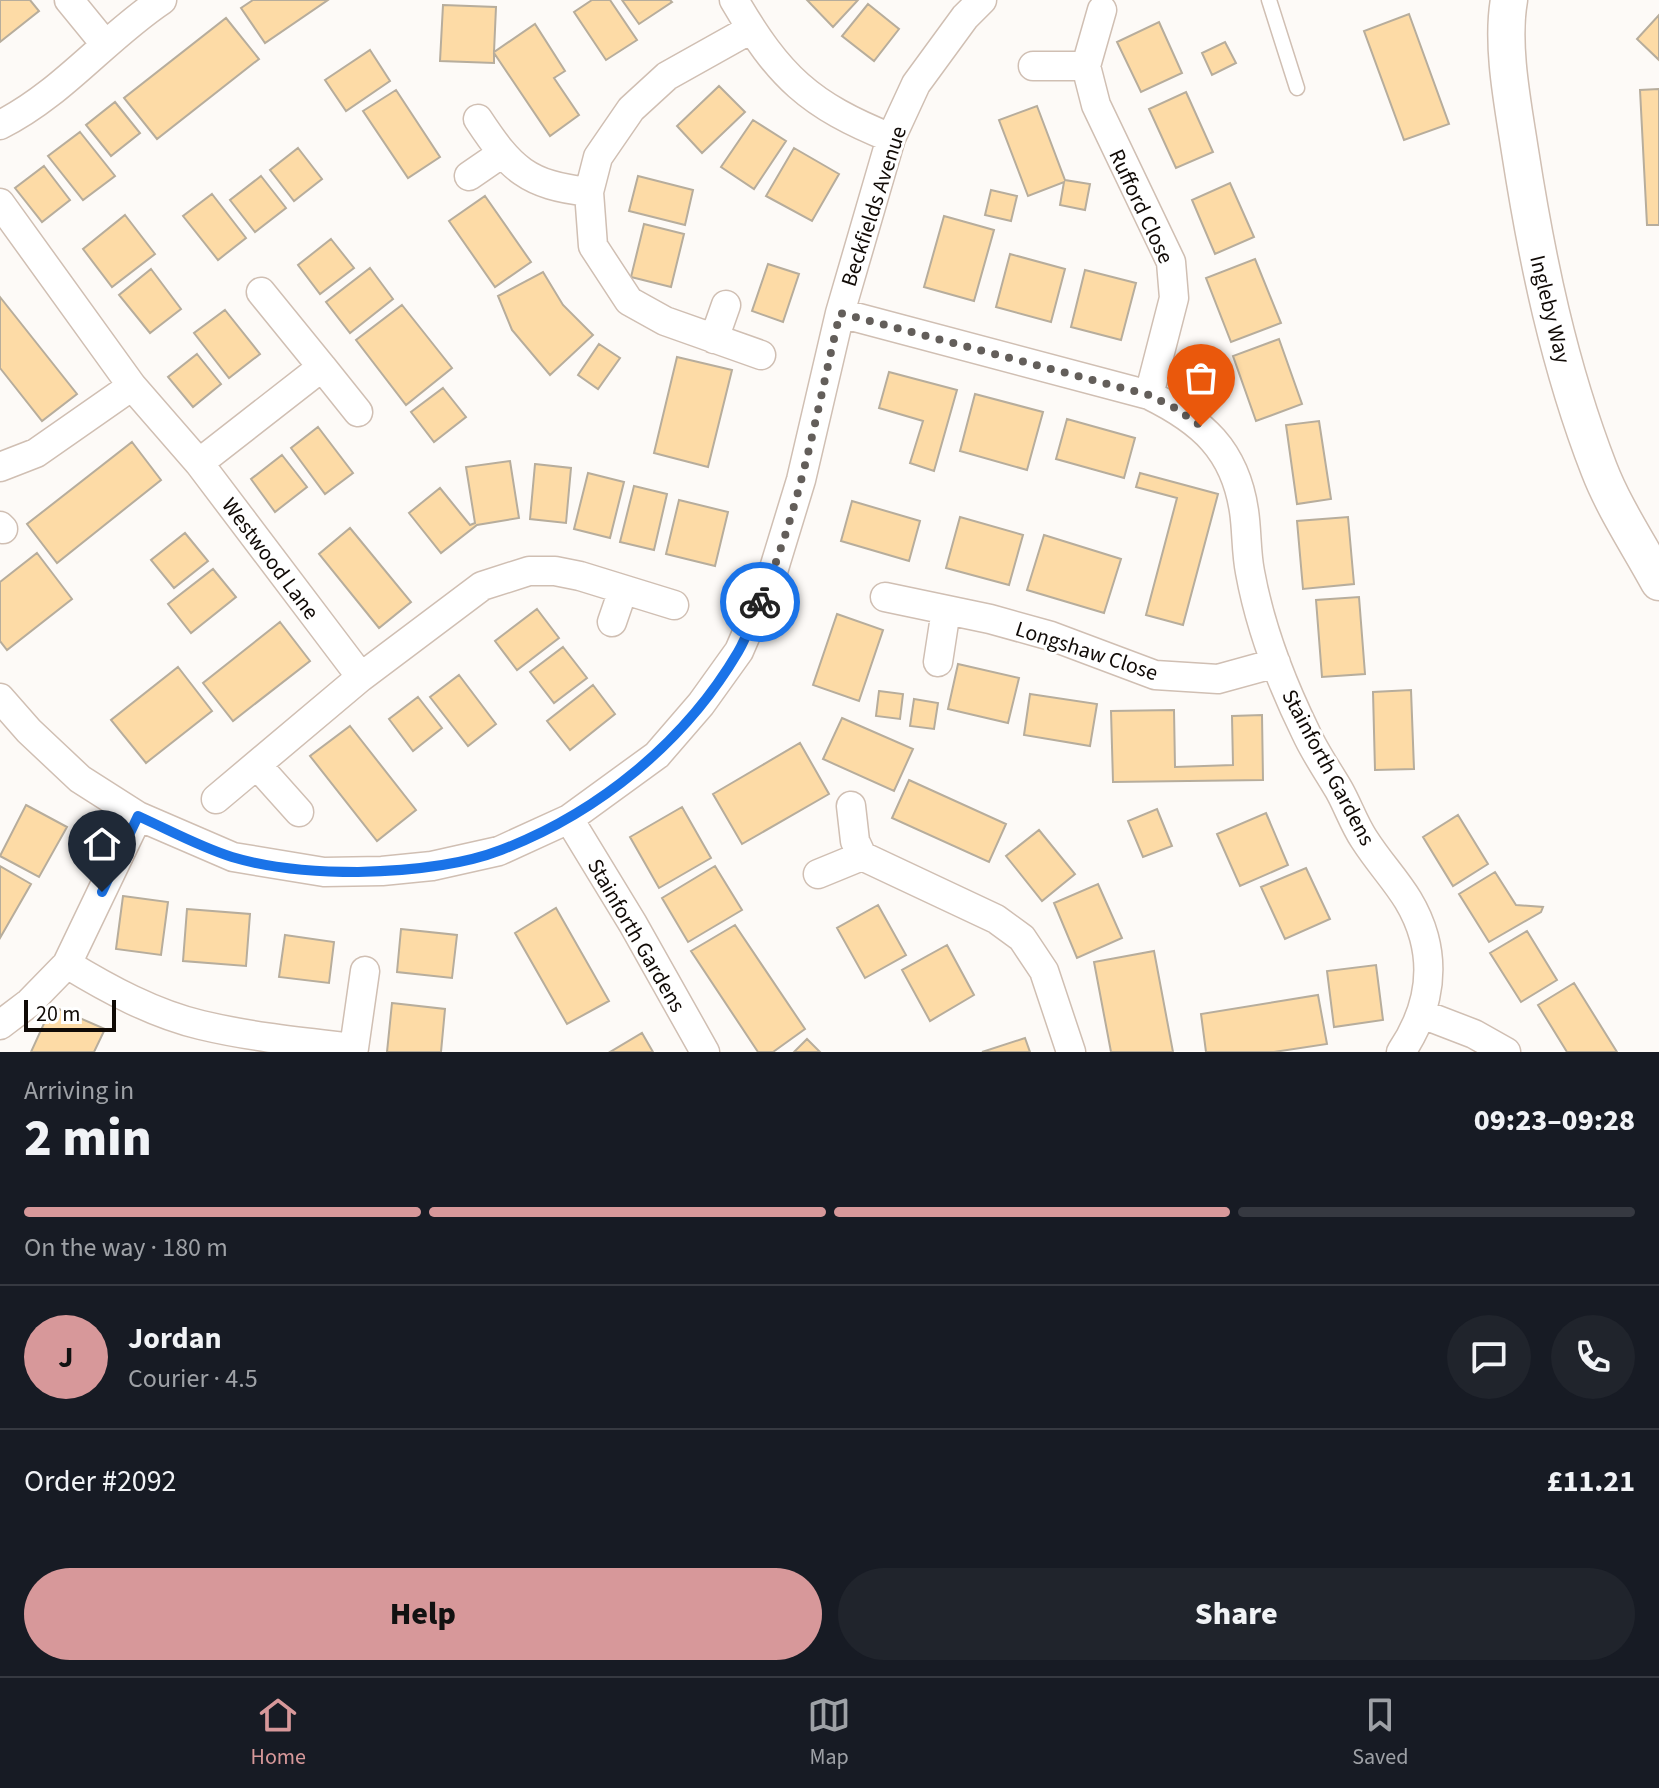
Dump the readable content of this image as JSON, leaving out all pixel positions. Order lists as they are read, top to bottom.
{
  "streets": {
    "street": [
      "Beckfields Avenue",
      "Rufford Close",
      "Ingleby Way",
      "Westwood Lane",
      "Longshaw Close",
      "Stainforth Gardens"
    ]
  },
  "crossings": [
    ["Beckfields Avenue", "Stainforth Gardens"],
    ["Rufford Close", "Stainforth Gardens"],
    ["Longshaw Close", "Stainforth Gardens"]
  ],
  "scale_bar": "20 m",
  "page": {
    "scale": "20 m",
    "heading": ["2 min", "Arriving in", "09:23–09:28"],
    "panel": [
      "Jordan",
      "Courier · 4.5",
      "Order #2092",
      "£11.21"
    ],
    "bar": "On the way · 180 m",
    "round": "J",
    "buttons": ["Help", "Share"],
    "tabs": ["Home", "Map", "Saved"]
  }
}
